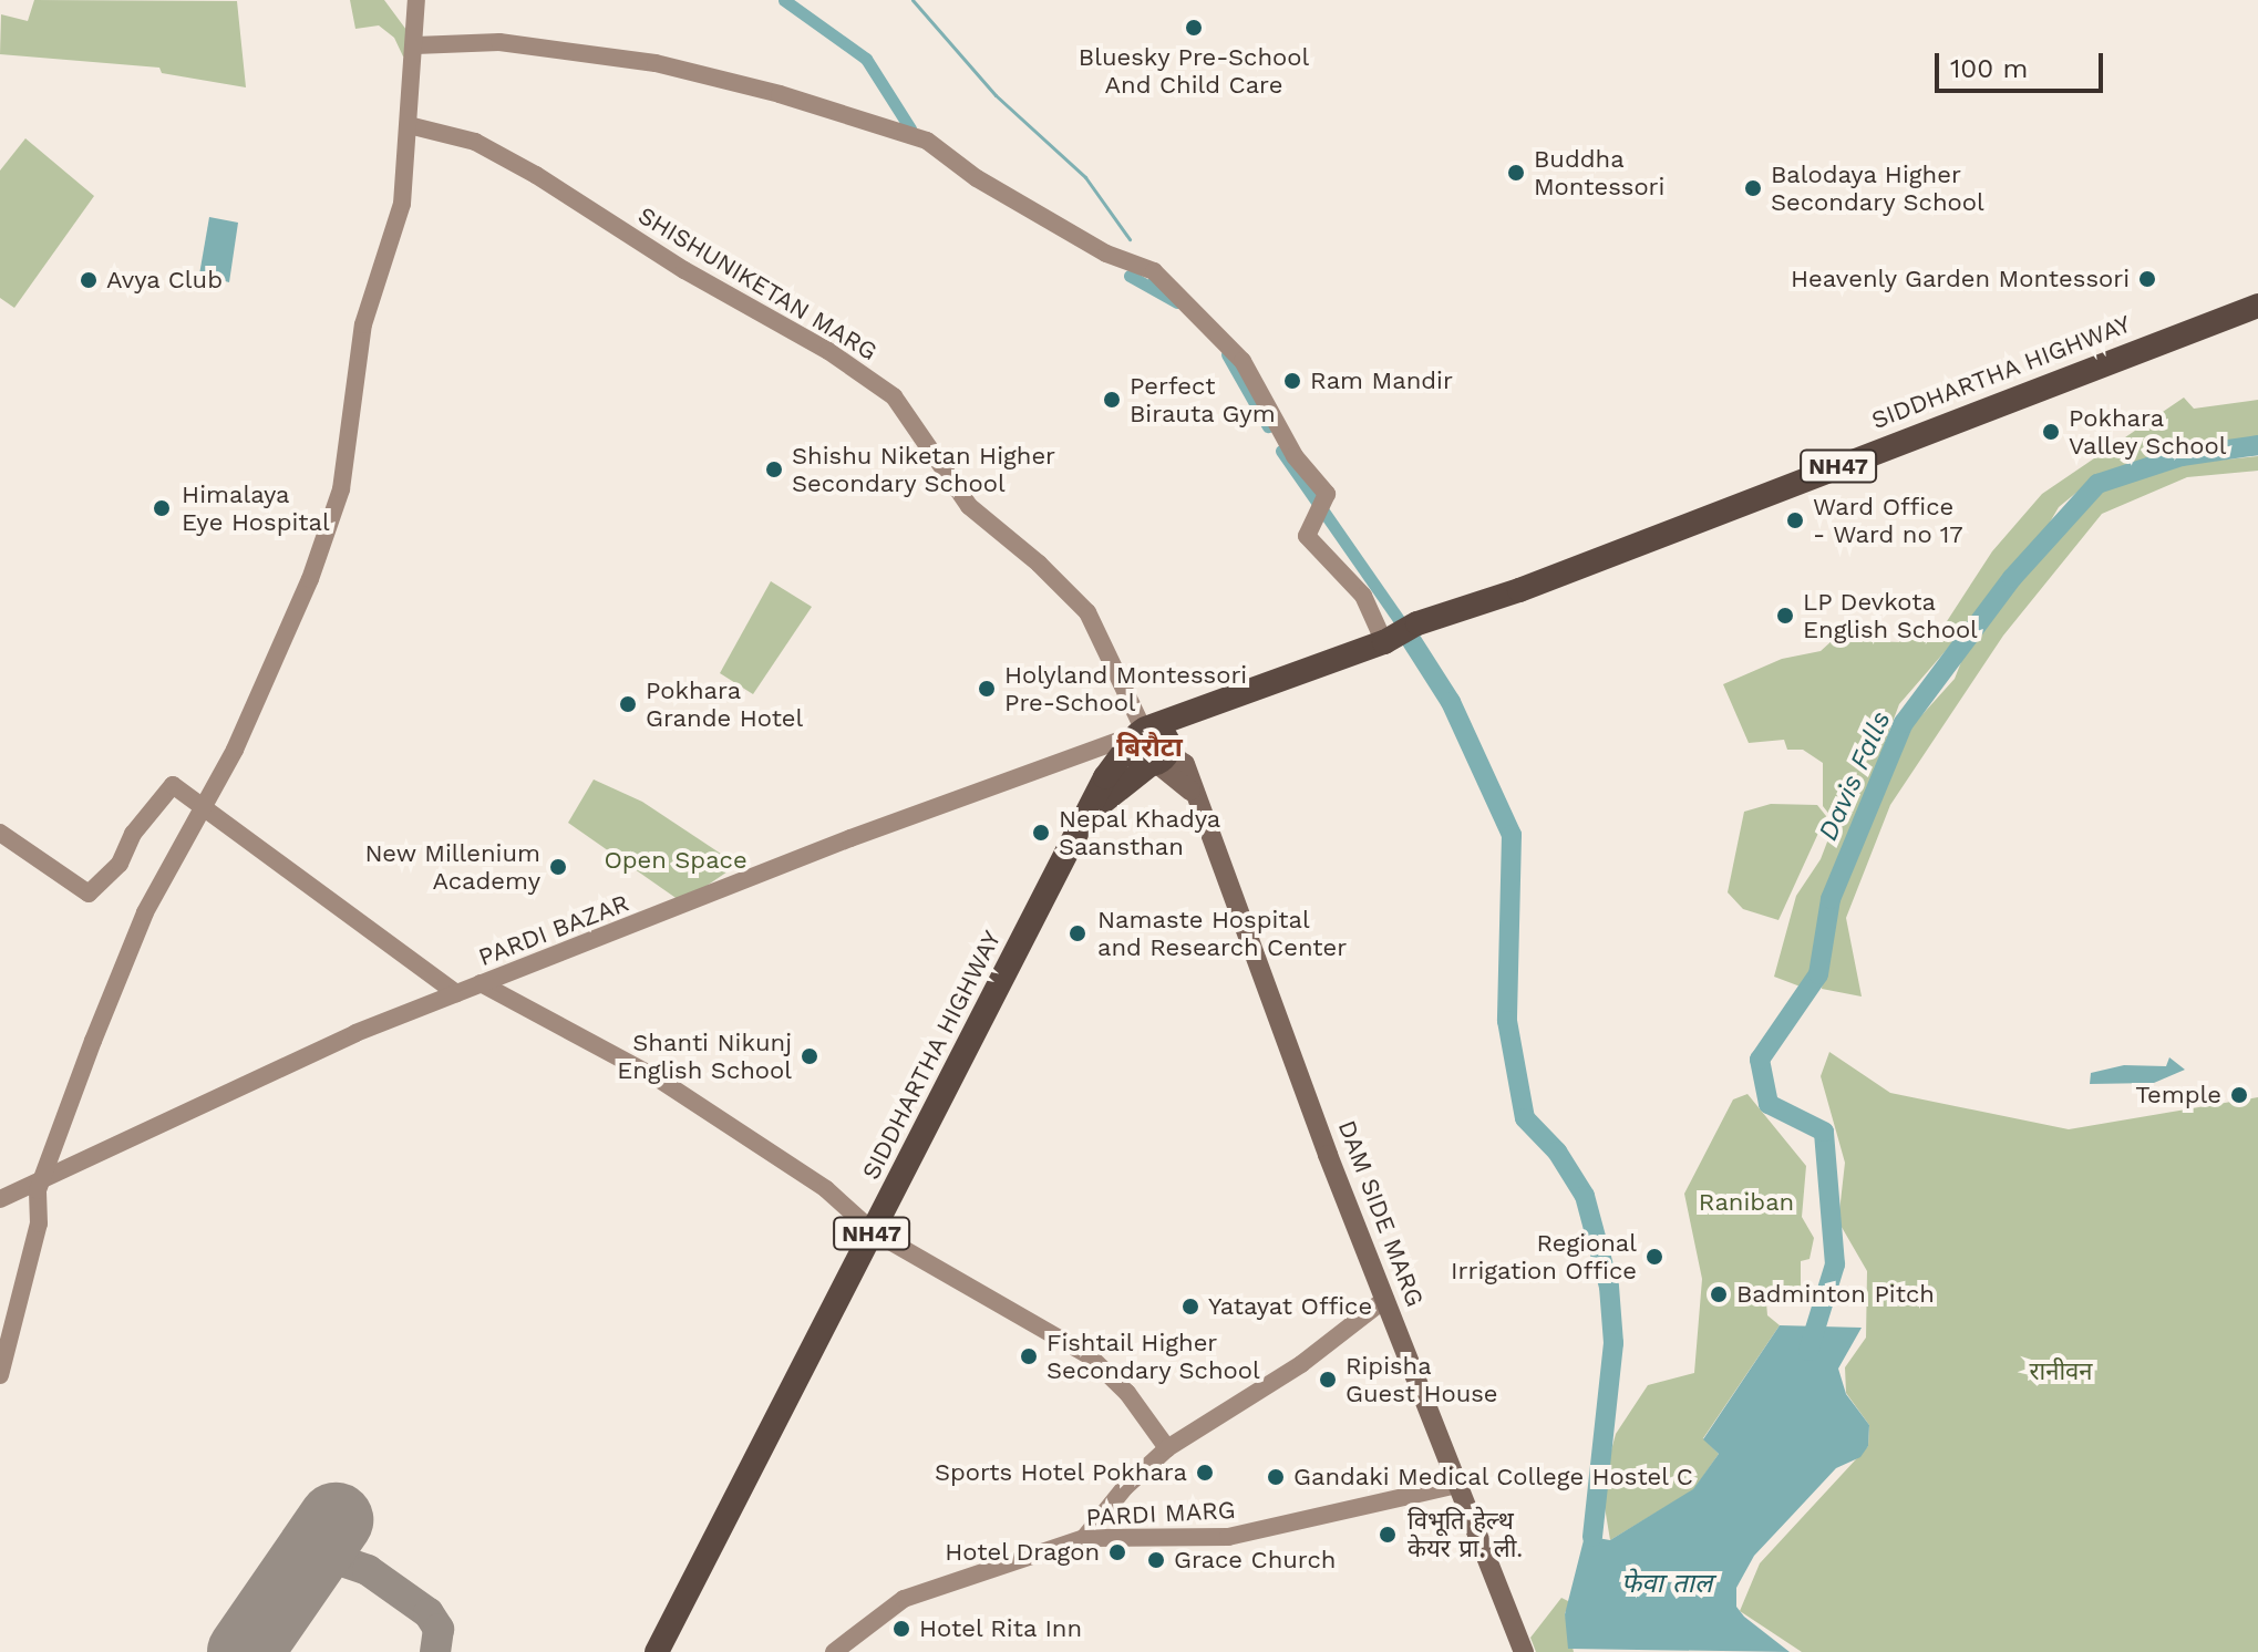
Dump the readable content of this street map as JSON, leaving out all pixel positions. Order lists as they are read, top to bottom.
{
  "streets": {
    "highway": ["SIDDHARTHA HIGHWAY", "NH47"],
    "main road": [
      "SHISHUNIKETAN MARG",
      "PARDI BAZAR",
      "DAM SIDE MARG",
      "PARDI MARG"
    ]
  },
  "crossings": [
    ["SHISHUNIKETAN MARG", "SIDDHARTHA HIGHWAY"],
    ["SHISHUNIKETAN MARG", "NH47"],
    ["SHISHUNIKETAN MARG", "PARDI BAZAR"],
    ["SIDDHARTHA HIGHWAY", "NH47"],
    ["SIDDHARTHA HIGHWAY", "PARDI BAZAR"],
    ["NH47", "PARDI BAZAR"],
    ["NH47", "DAM SIDE MARG"],
    ["DAM SIDE MARG", "PARDI MARG"]
  ],
  "districts": ["बिरौटा"],
  "water": ["Davis Falls", "फेवा ताल"],
  "parks": ["Open Space", "Raniban", "रानीवन"],
  "places": [
    "Bluesky Pre-School And Child Care",
    "Buddha Montessori",
    "Balodaya Higher Secondary School",
    "Heavenly Garden Montessori",
    "Avya Club",
    "Ram Mandir",
    "Perfect Birauta Gym",
    "Pokhara Valley School",
    "Shishu Niketan Higher Secondary School",
    "Himalaya Eye Hospital",
    "Ward Office - Ward no 17",
    "LP Devkota English School",
    "Holyland Montessori Pre-School",
    "Pokhara Grande Hotel",
    "Nepal Khadya Saansthan",
    "New Millenium Academy",
    "Namaste Hospital and Research Center",
    "Shanti Nikunj English School",
    "Temple",
    "Regional Irrigation Office",
    "Badminton Pitch",
    "Yatayat Office",
    "Fishtail Higher Secondary School",
    "Ripisha Guest House",
    "Sports Hotel Pokhara",
    "Gandaki Medical College Hostel C",
    "विभूति हेल्थ केयर प्रा. ली.",
    "Hotel Dragon",
    "Grace Church",
    "Hotel Rita Inn"
  ],
  "scale_bar": "100 m"
}
